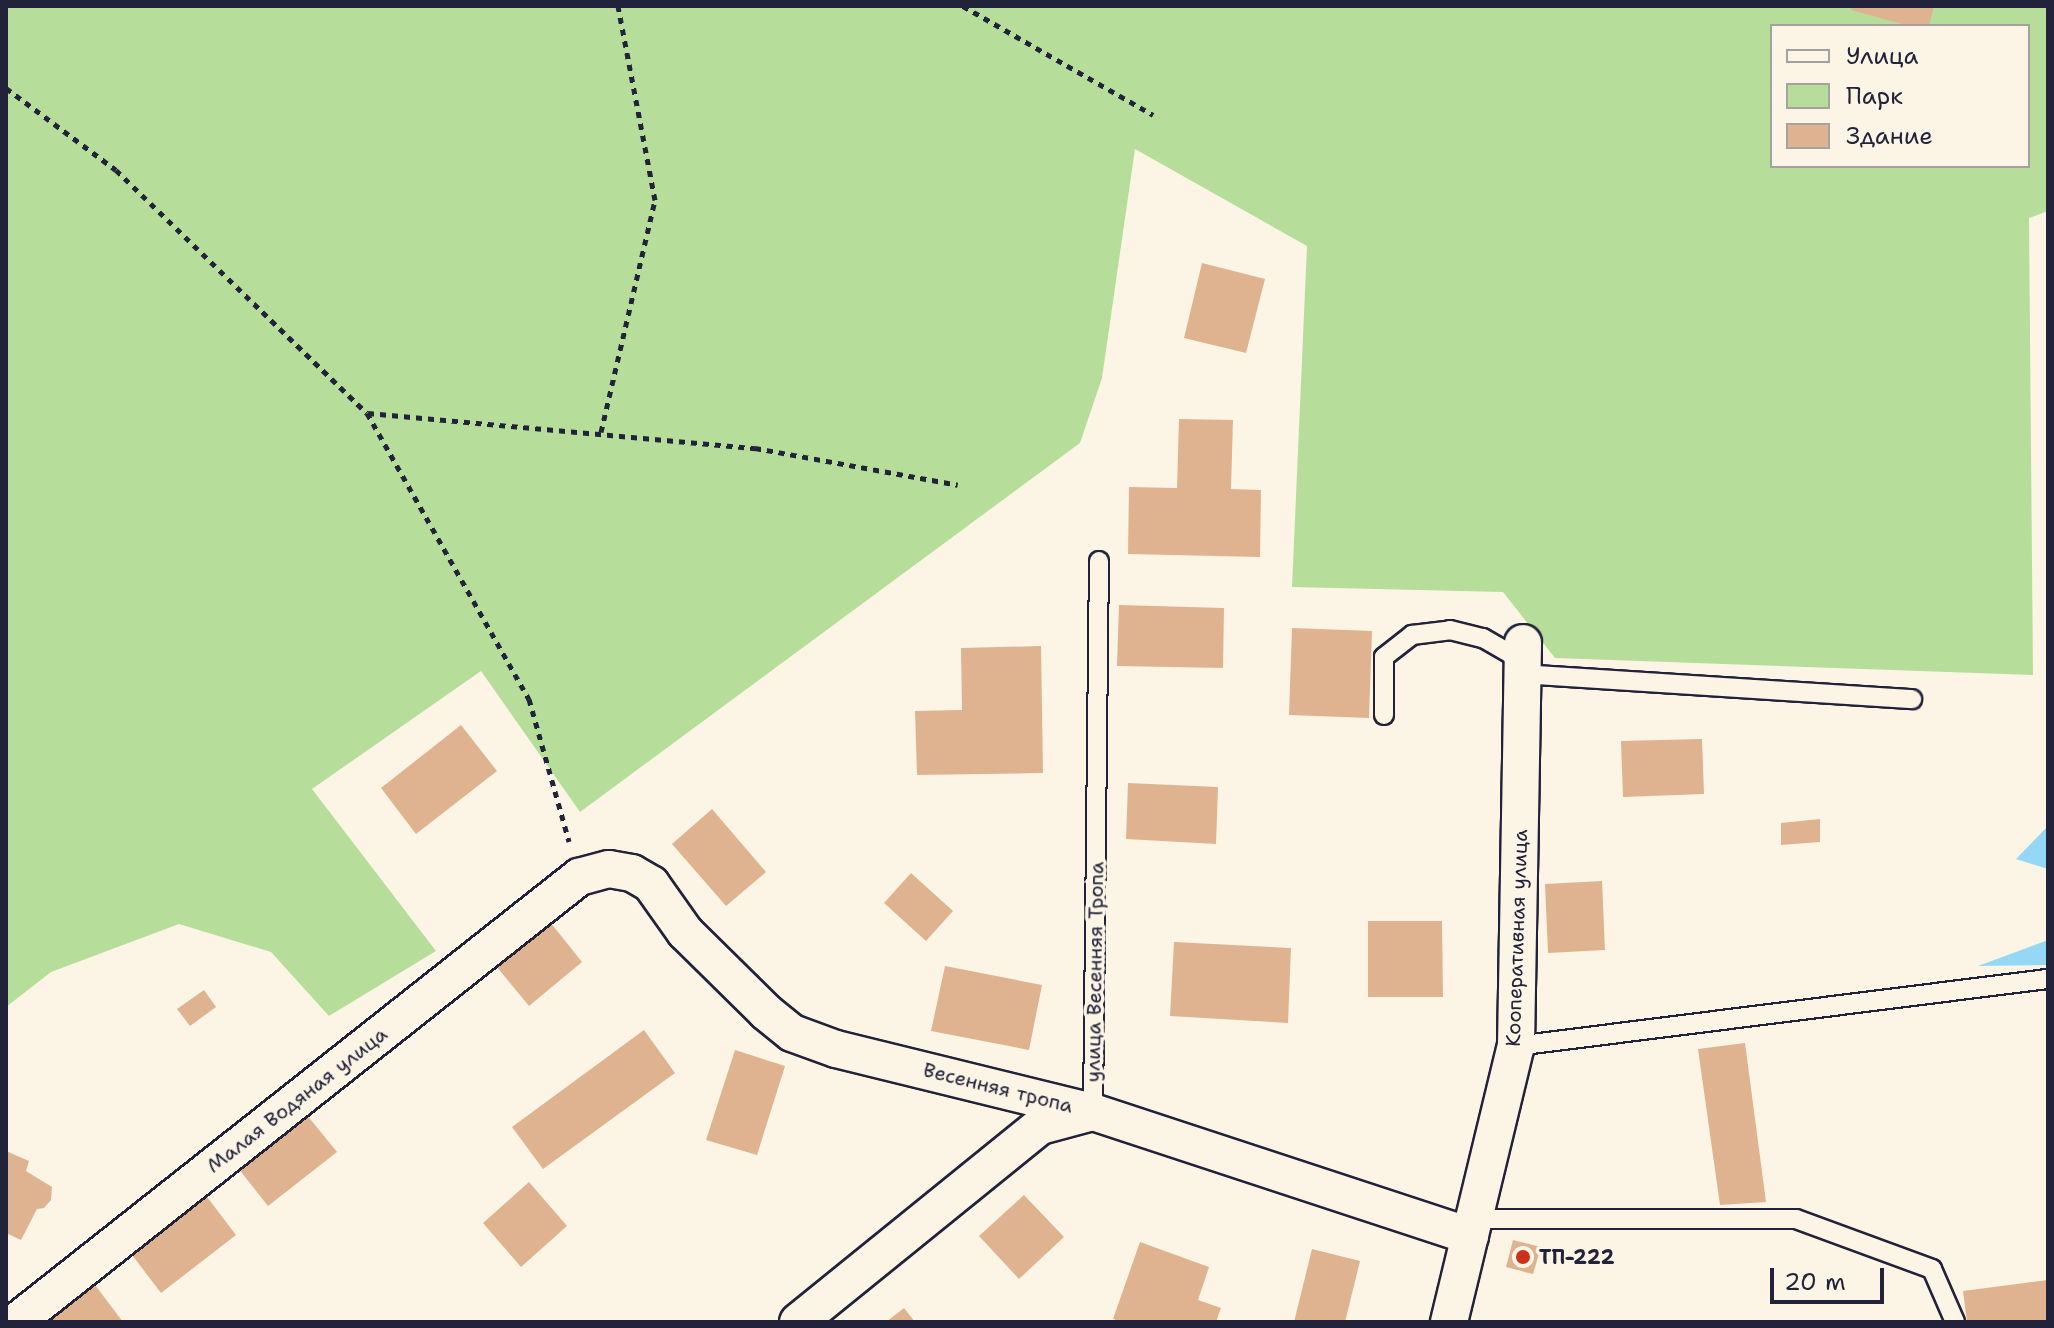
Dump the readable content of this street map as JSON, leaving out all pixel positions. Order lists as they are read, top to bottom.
{
  "streets": {
    "street": [
      "Кооперативная улица",
      "улица Весенняя Тропа",
      "Весенняя тропа",
      "Малая Водяная улица"
    ]
  },
  "crossings": [
    ["Кооперативная улица", "Весенняя тропа"],
    ["улица Весенняя Тропа", "Весенняя тропа"],
    ["Весенняя тропа", "Малая Водяная улица"]
  ],
  "places": ["ТП-222"],
  "legend": ["Улица", "Парк", "Здание"],
  "scale_bar": "20 m"
}
